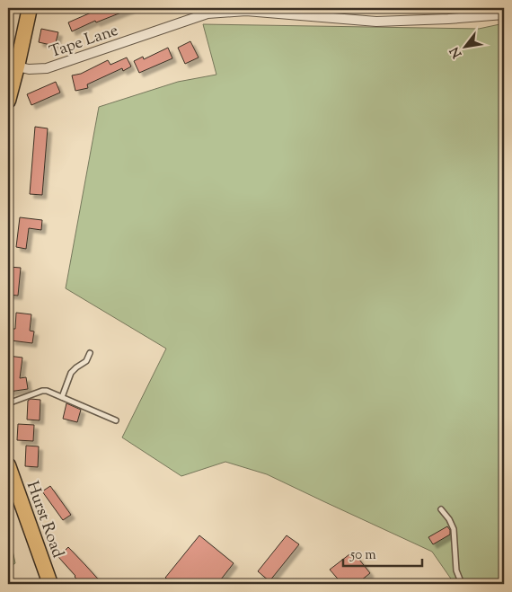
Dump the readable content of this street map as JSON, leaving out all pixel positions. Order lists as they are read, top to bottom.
{
  "streets": {
    "main road": ["Hurst Road"],
    "street": ["Tape Lane"]
  },
  "scale_bar": "50 m",
  "north": "bottom left"
}
